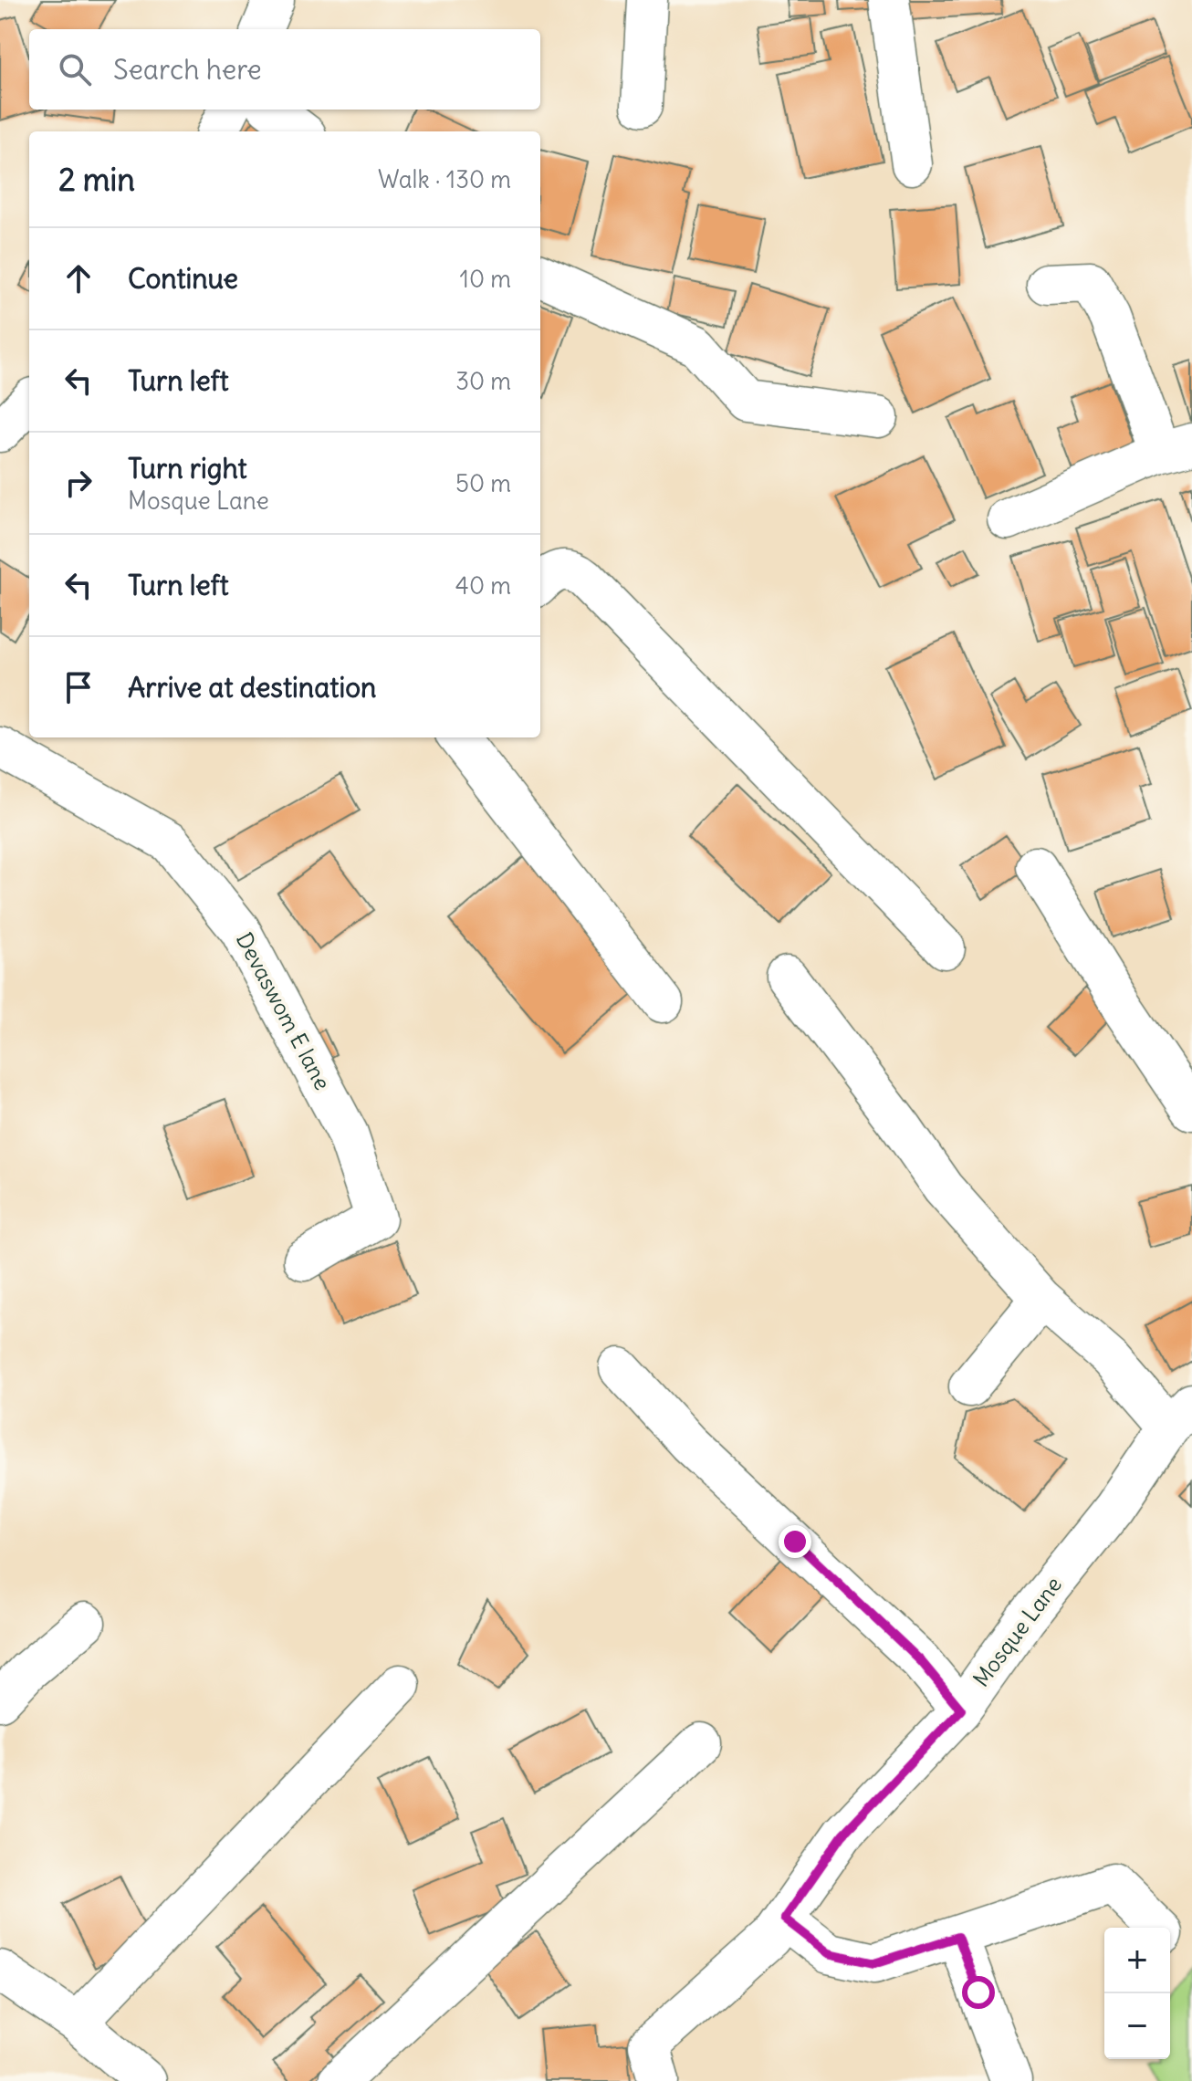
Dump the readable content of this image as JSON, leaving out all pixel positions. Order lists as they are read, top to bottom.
{
  "streets": {
    "street": ["Devaswom E lane", "Mosque Lane"]
  },
  "page": {
    "search": "Search here",
    "heading": ["2 min", "Walk · 130 m"],
    "list": [
      ["Continue", "10 m"],
      ["Turn left", "30 m"],
      ["Turn right", "Mosque Lane", "50 m"],
      ["Turn left", "40 m"],
      "Arrive at destination"
    ],
    "map_buttons": ["+", "−"]
  }
}
